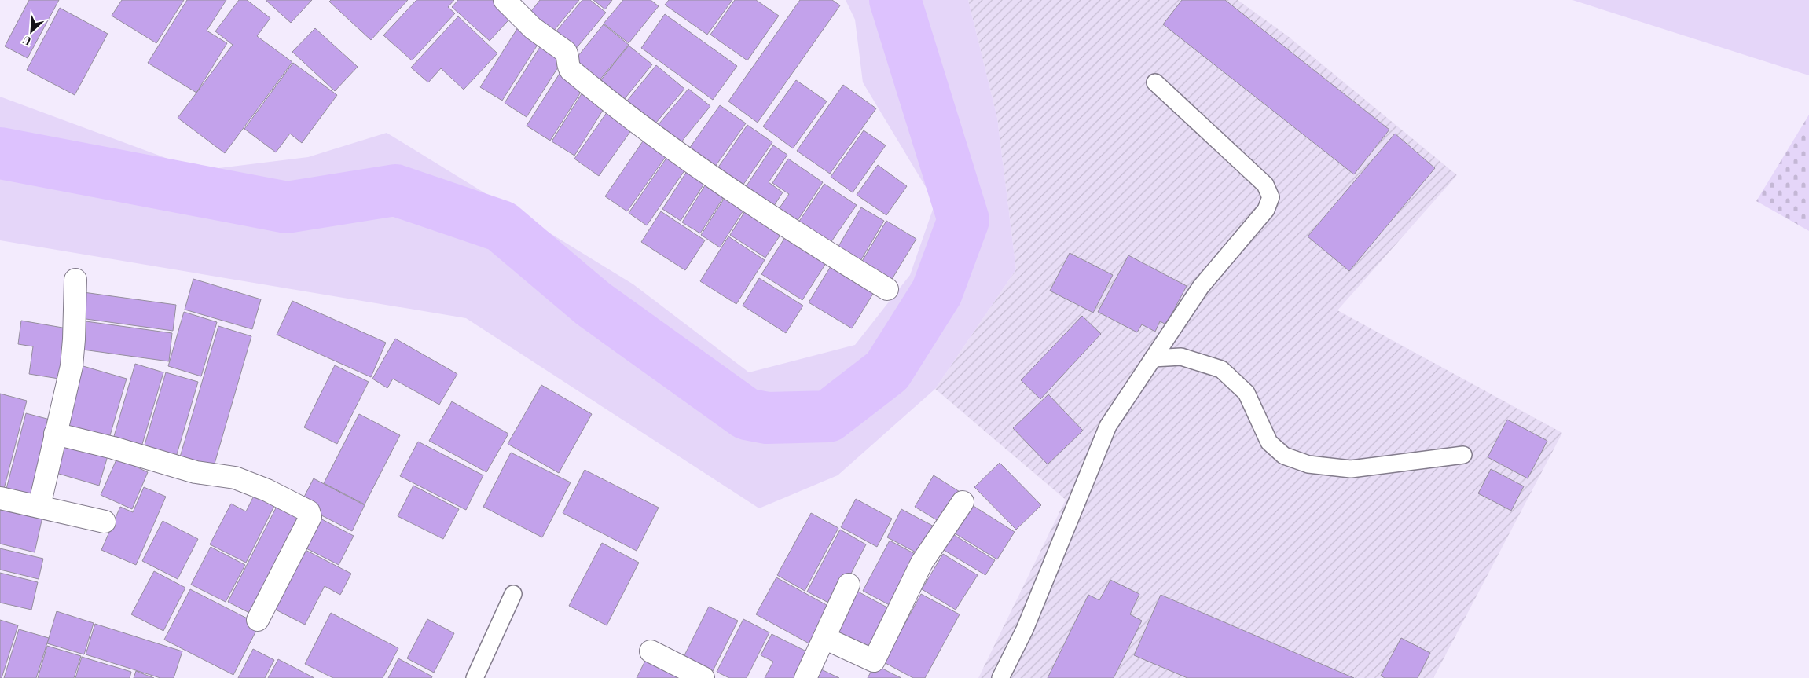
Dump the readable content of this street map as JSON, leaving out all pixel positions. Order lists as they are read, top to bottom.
{
  "north": "bottom left"
}
